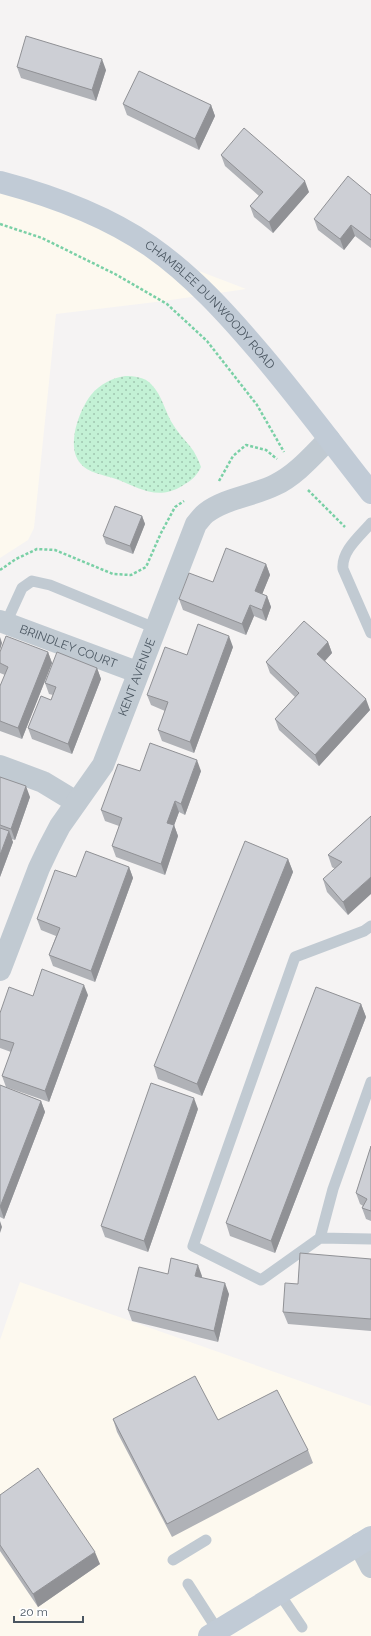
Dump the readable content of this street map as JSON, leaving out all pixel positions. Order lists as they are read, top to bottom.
{
  "streets": {
    "street": ["CHAMBLEE DUNWOODY ROAD", "BRINDLEY COURT", "KENT AVENUE"]
  },
  "crossings": [
    ["CHAMBLEE DUNWOODY ROAD", "KENT AVENUE"],
    ["BRINDLEY COURT", "KENT AVENUE"]
  ],
  "scale_bar": "20 m"
}
